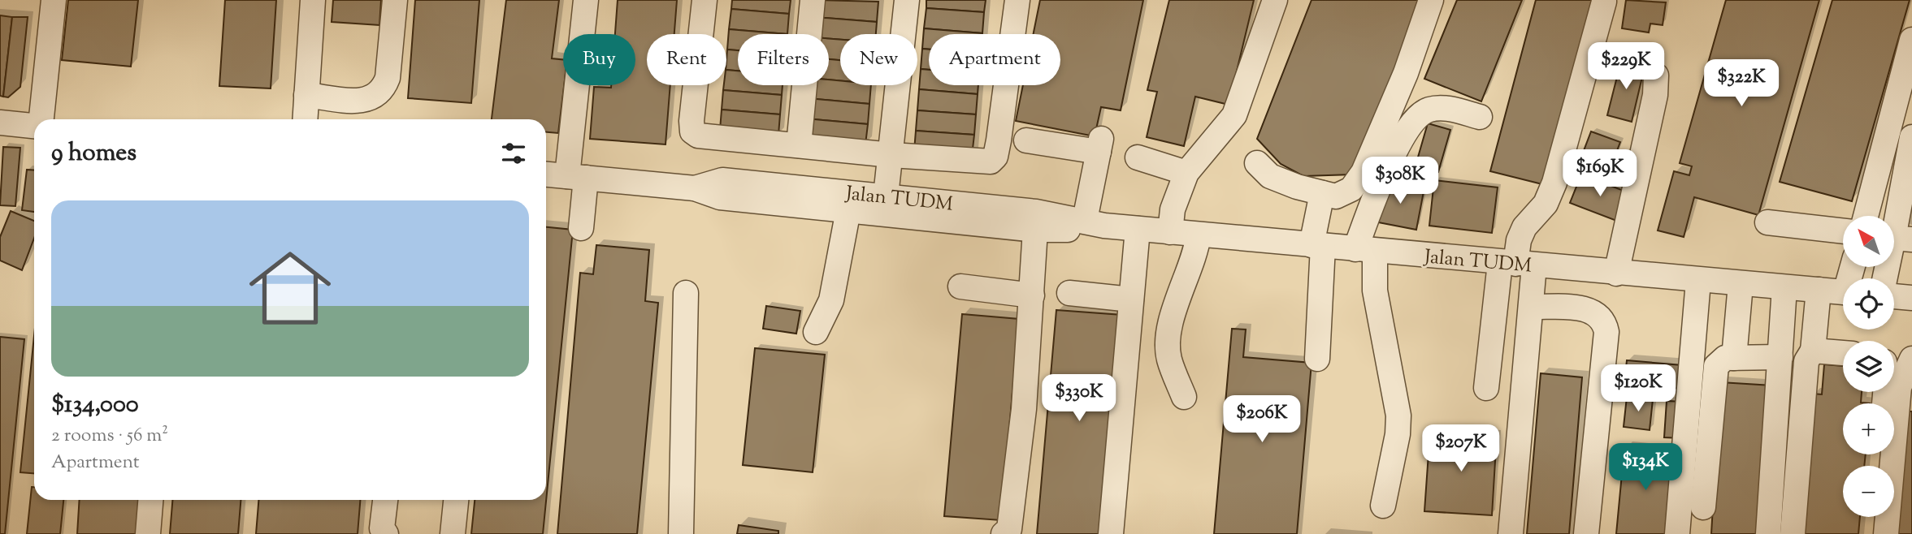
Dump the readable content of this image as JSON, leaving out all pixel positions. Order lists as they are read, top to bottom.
{
  "streets": {
    "street": ["Jalan TUDM"]
  },
  "north": "top left",
  "page": {
    "chip": [
      "Buy",
      "Rent",
      "Filters",
      "New",
      "Apartment"
    ],
    "price": [
      "$229K",
      "$322K",
      "$169K",
      "$308K",
      "$120K",
      "$330K",
      "$206K",
      "$207K",
      "$134K"
    ],
    "heading": "9 homes",
    "list": [
      {
        "name": "$134,000",
        "note": "2 rooms · 56 m² · Apartment"
      }
    ],
    "map_buttons": ["+", "−"]
  }
}
